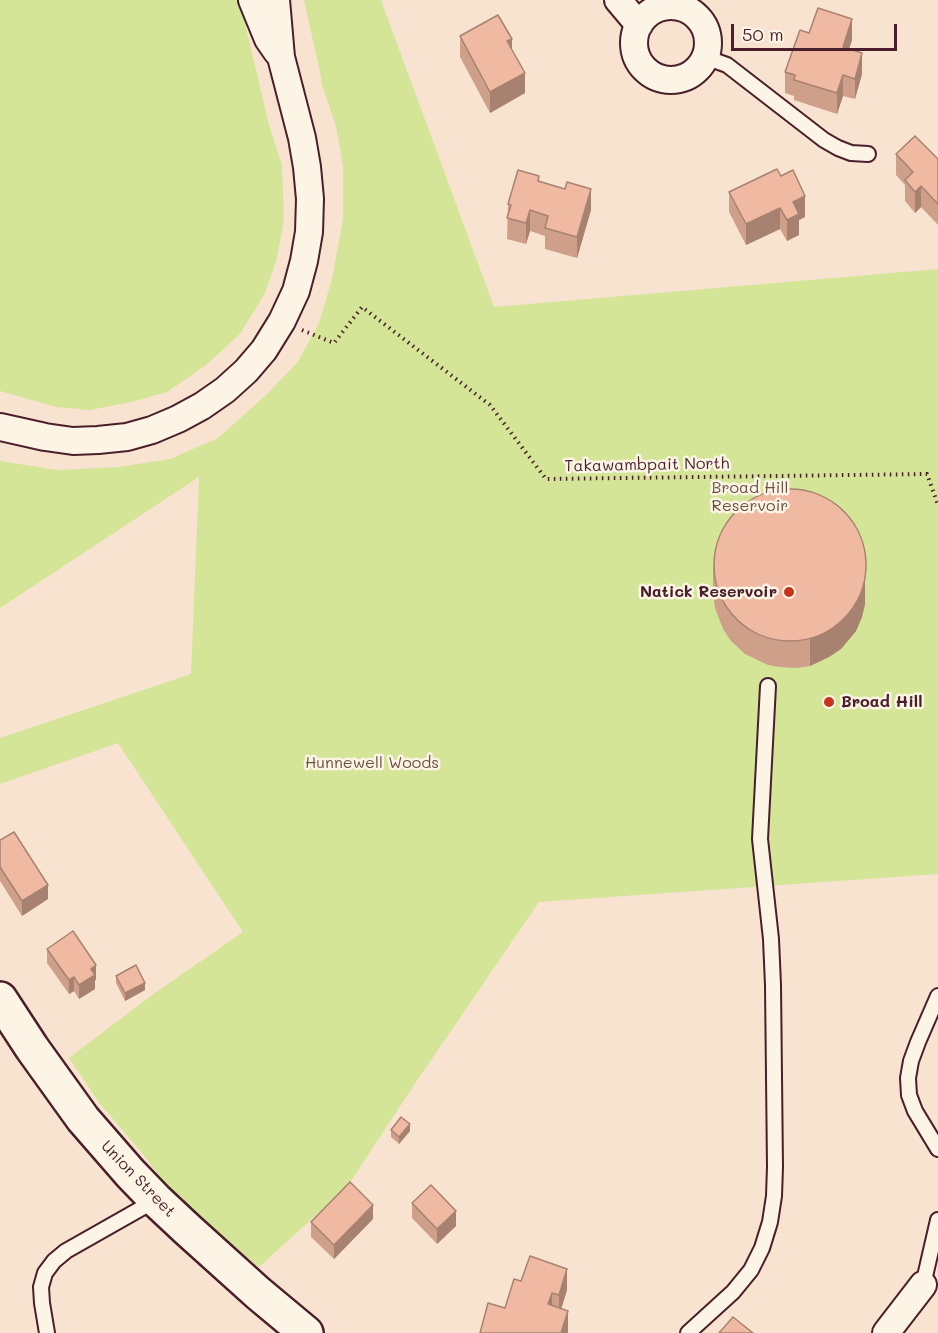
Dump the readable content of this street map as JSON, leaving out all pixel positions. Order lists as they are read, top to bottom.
{
  "streets": {
    "street": ["Union Street"],
    "path": ["Takawambpait North"]
  },
  "parks": ["Broad Hill Reservoir", "Hunnewell Woods"],
  "places": ["Natick Reservoir", "Broad Hill"],
  "scale_bar": "50 m"
}
